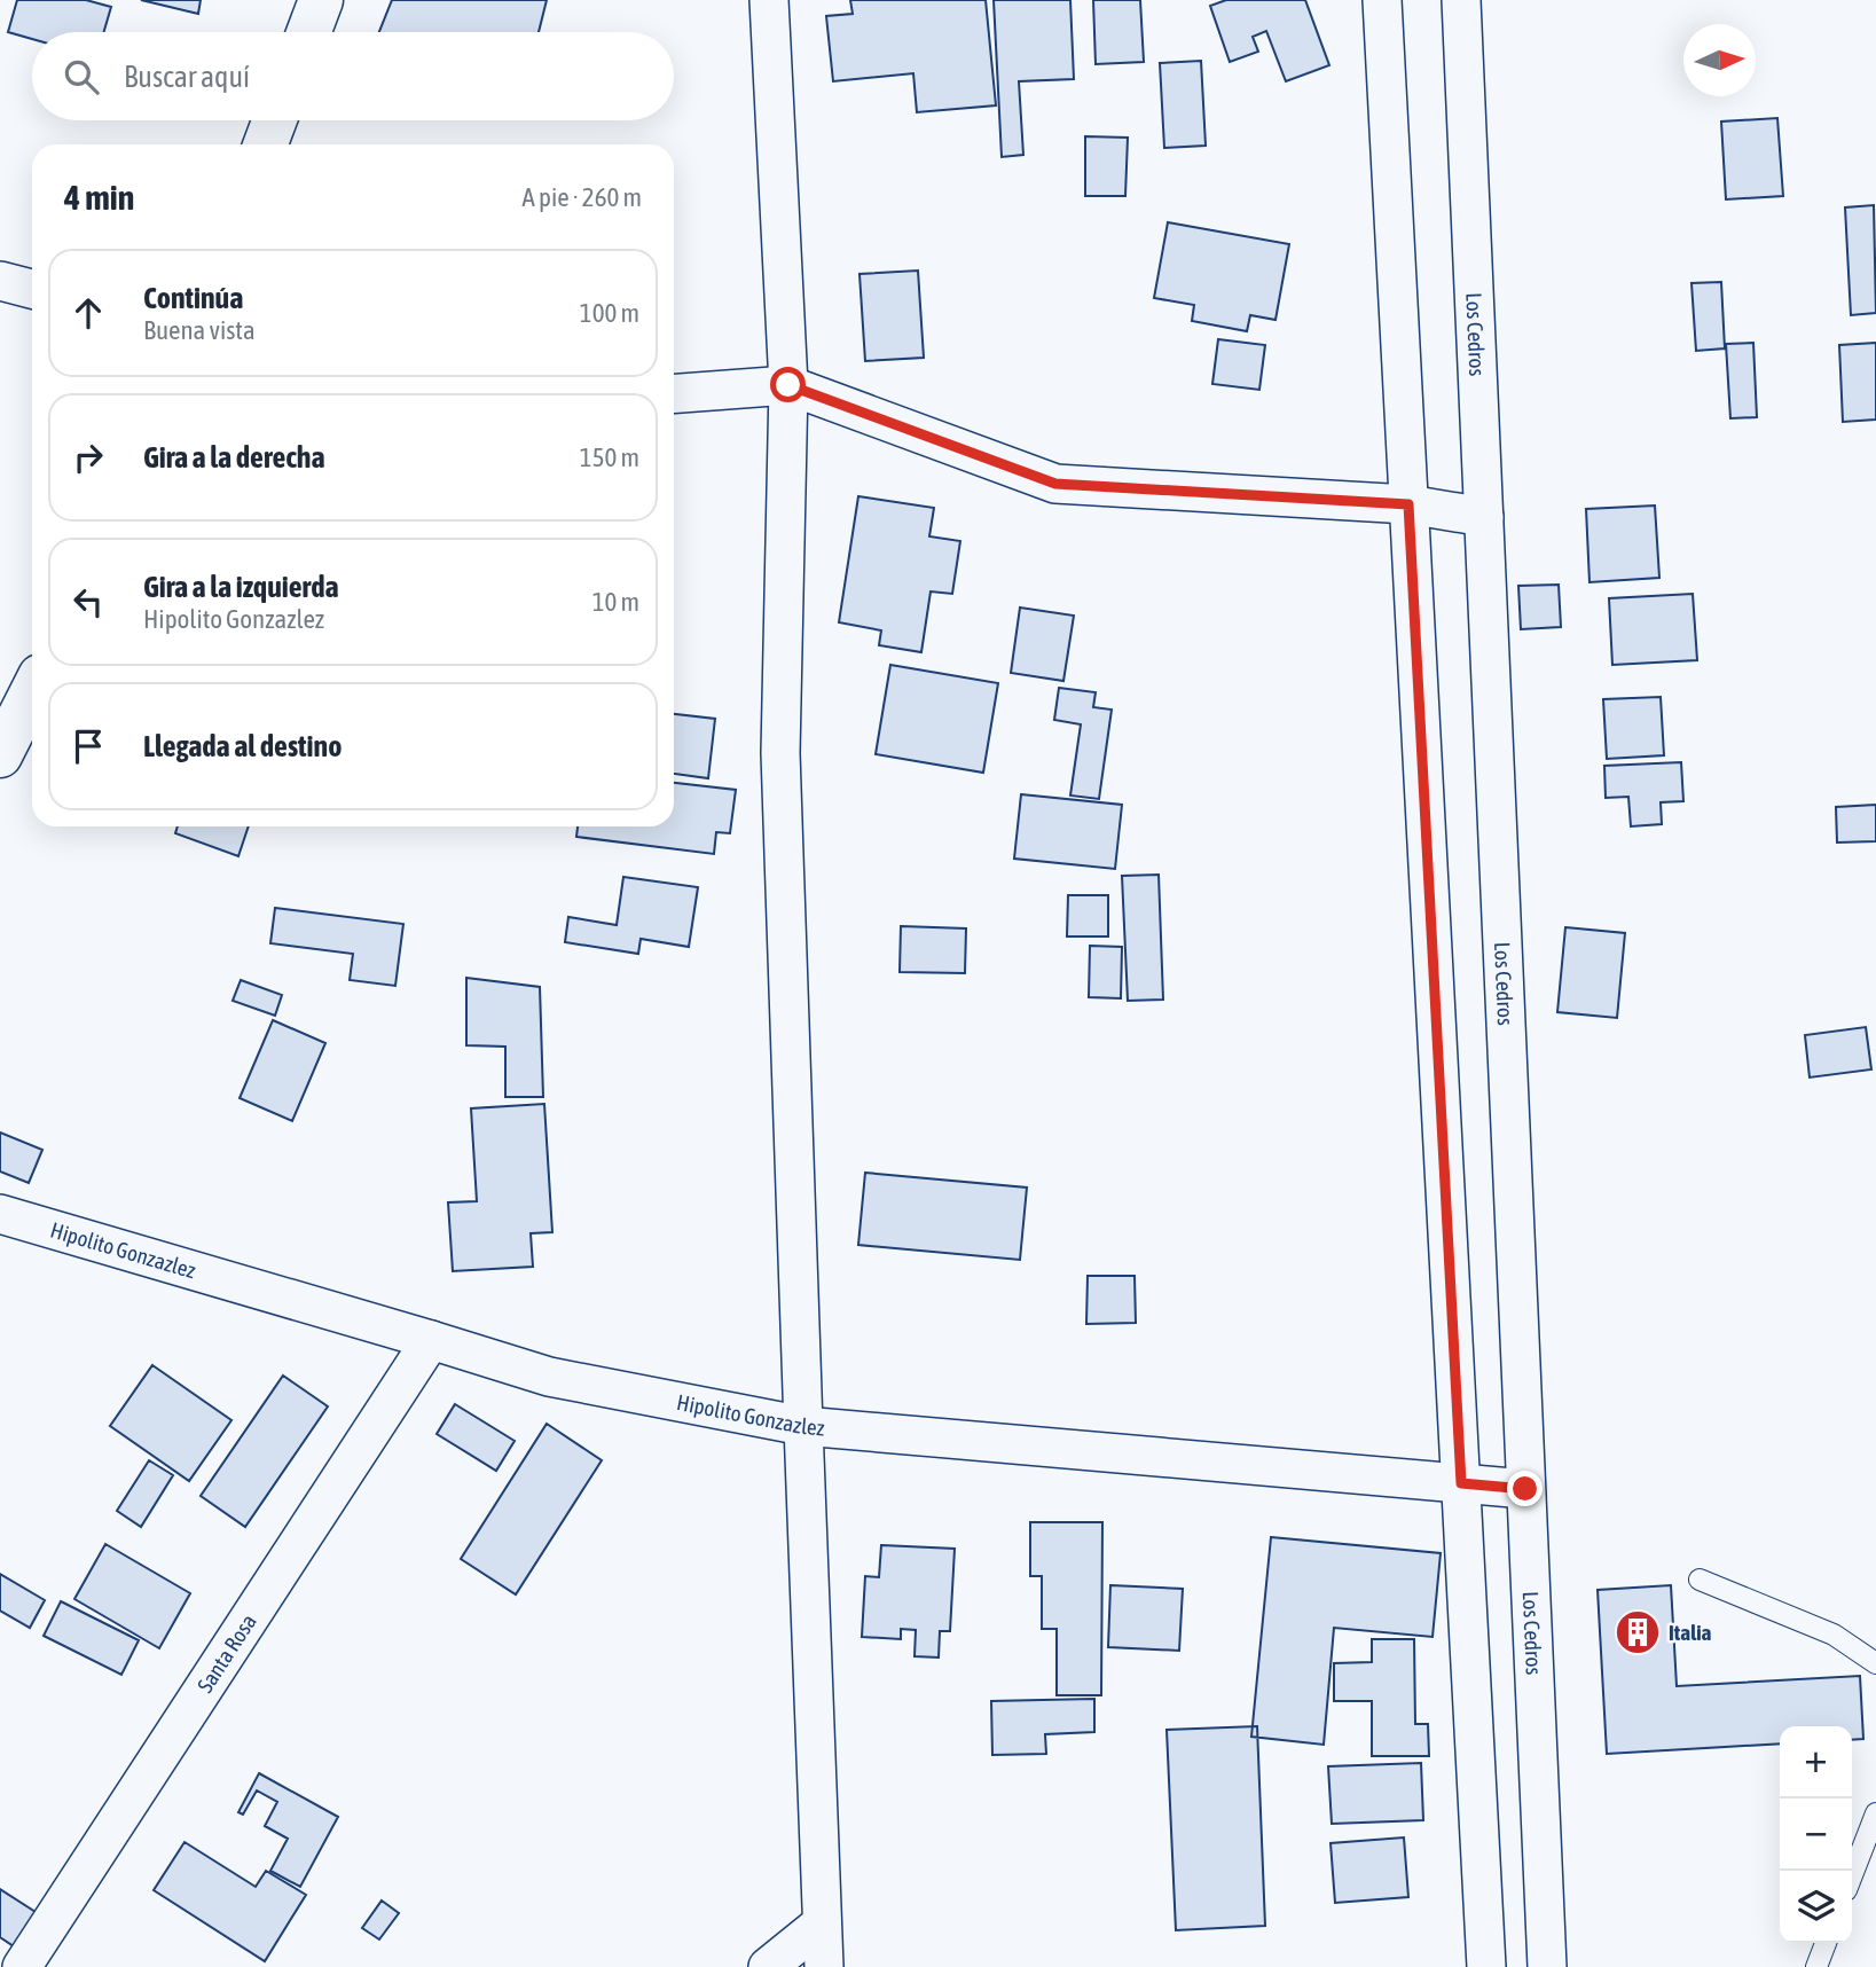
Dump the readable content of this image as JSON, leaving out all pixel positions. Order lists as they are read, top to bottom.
{
  "streets": {
    "street": ["Los Cedros", "Hipolito Gonzazlez", "Santa Rosa"]
  },
  "crossings": [
    ["Los Cedros", "Hipolito Gonzazlez"],
    ["Hipolito Gonzazlez", "Santa Rosa"]
  ],
  "places": {
    "building": ["Italia"]
  },
  "north": "right",
  "page": {
    "search": "Buscar aquí",
    "heading": ["4 min", "A pie · 260 m"],
    "list": [
      ["Continúa", "Buena vista", "100 m"],
      ["Gira a la derecha", "150 m"],
      ["Gira a la izquierda", "Hipolito Gonzazlez", "10 m"],
      "Llegada al destino"
    ],
    "map_buttons": ["+", "−"]
  }
}
